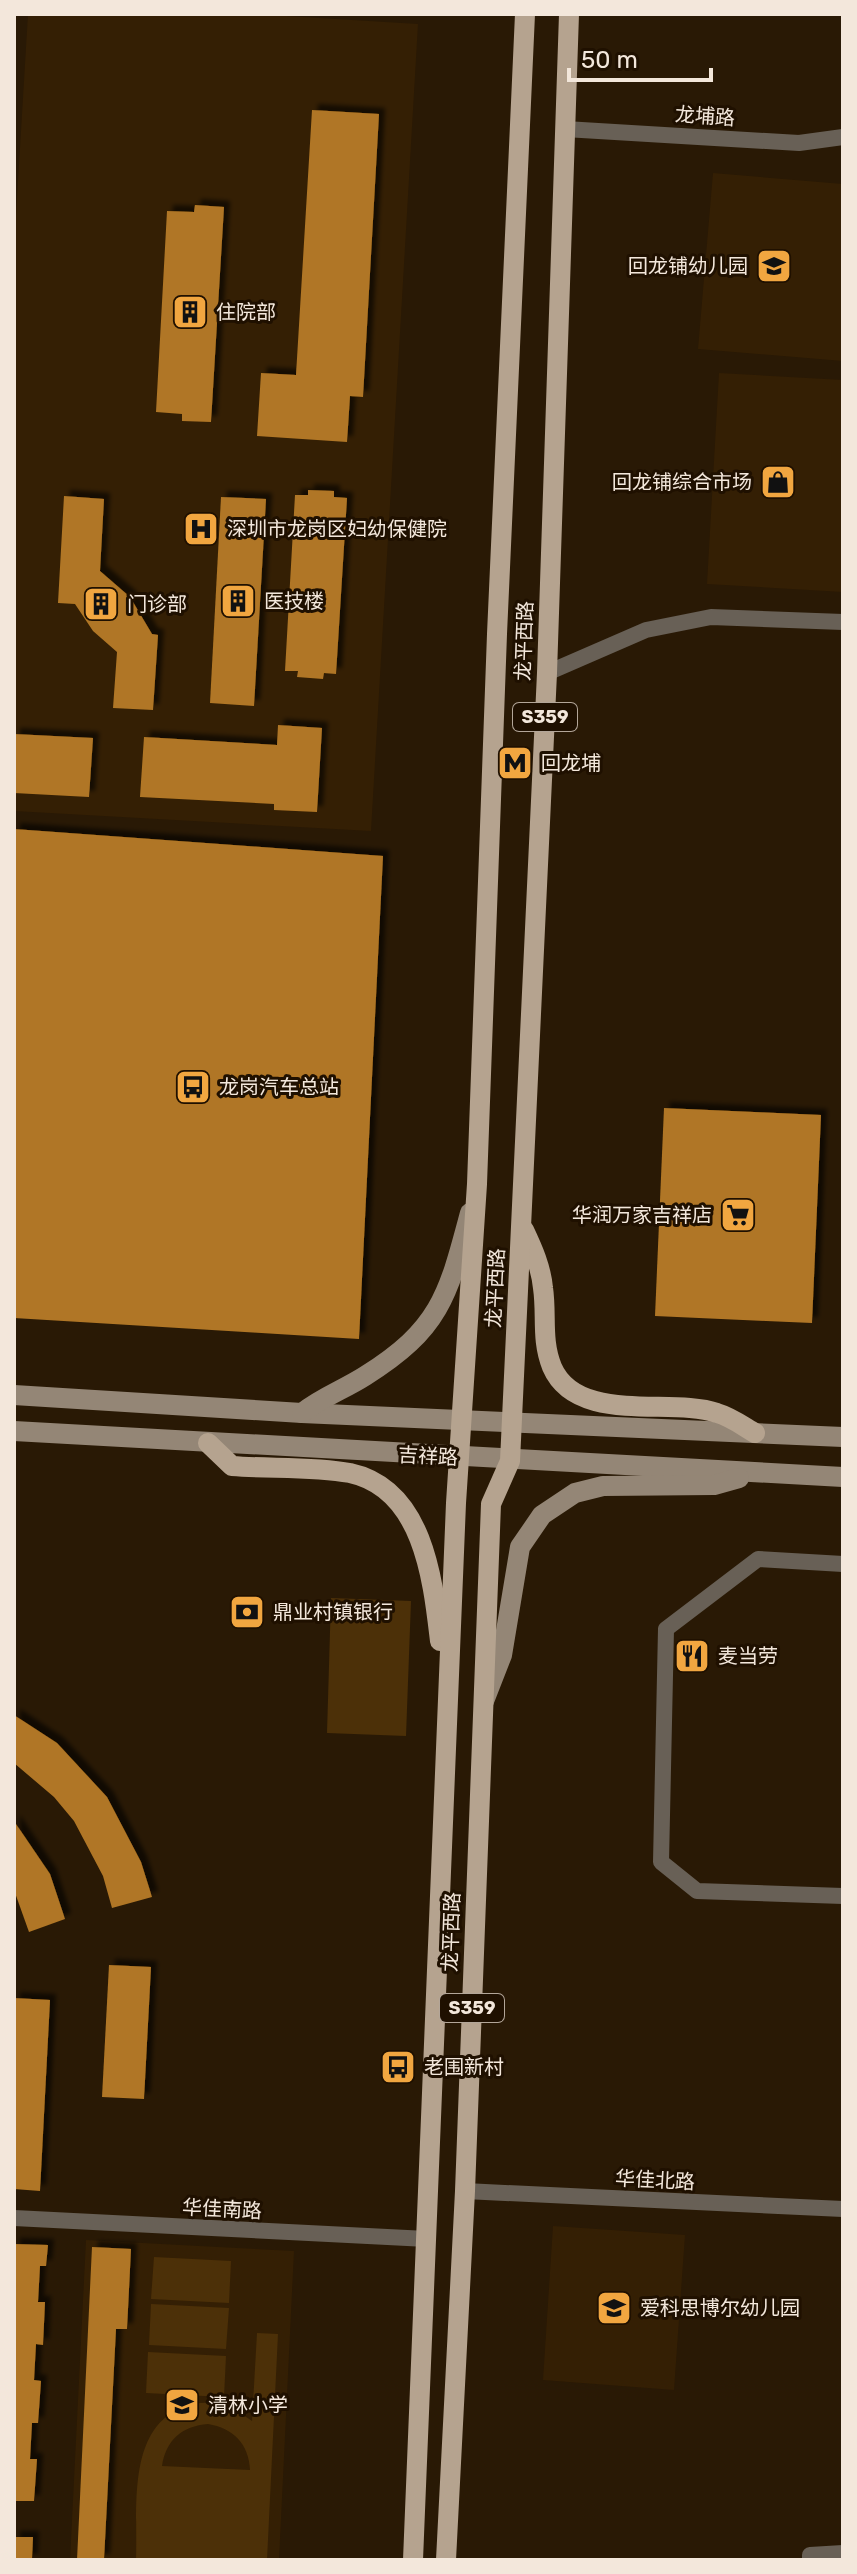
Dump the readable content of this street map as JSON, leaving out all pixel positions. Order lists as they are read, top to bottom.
{
  "streets": {
    "main road": ["龙平西路", "S359", "吉祥路"],
    "street": ["龙埔路", "华佳北路", "华佳南路"]
  },
  "crossings": [
    ["龙埔路", "龙平西路"],
    ["龙平西路", "吉祥路"],
    ["龙平西路", "华佳北路"],
    ["龙平西路", "华佳南路"]
  ],
  "places": {
    "school or university": ["回龙铺幼儿园", "爱科思博尔幼儿园", "清林小学"],
    "building": ["住院部", "医技楼", "门诊部"],
    "shop": ["回龙铺综合市场"],
    "hospital": ["深圳市龙岗区妇幼保健院"],
    "metro station": ["回龙埔"],
    "bus stop": ["龙岗汽车总站", "老围新村"],
    "supermarket": ["华润万家吉祥店"],
    "bank": ["鼎业村镇银行"],
    "restaurant": ["麦当劳"]
  },
  "scale_bar": "50 m"
}
